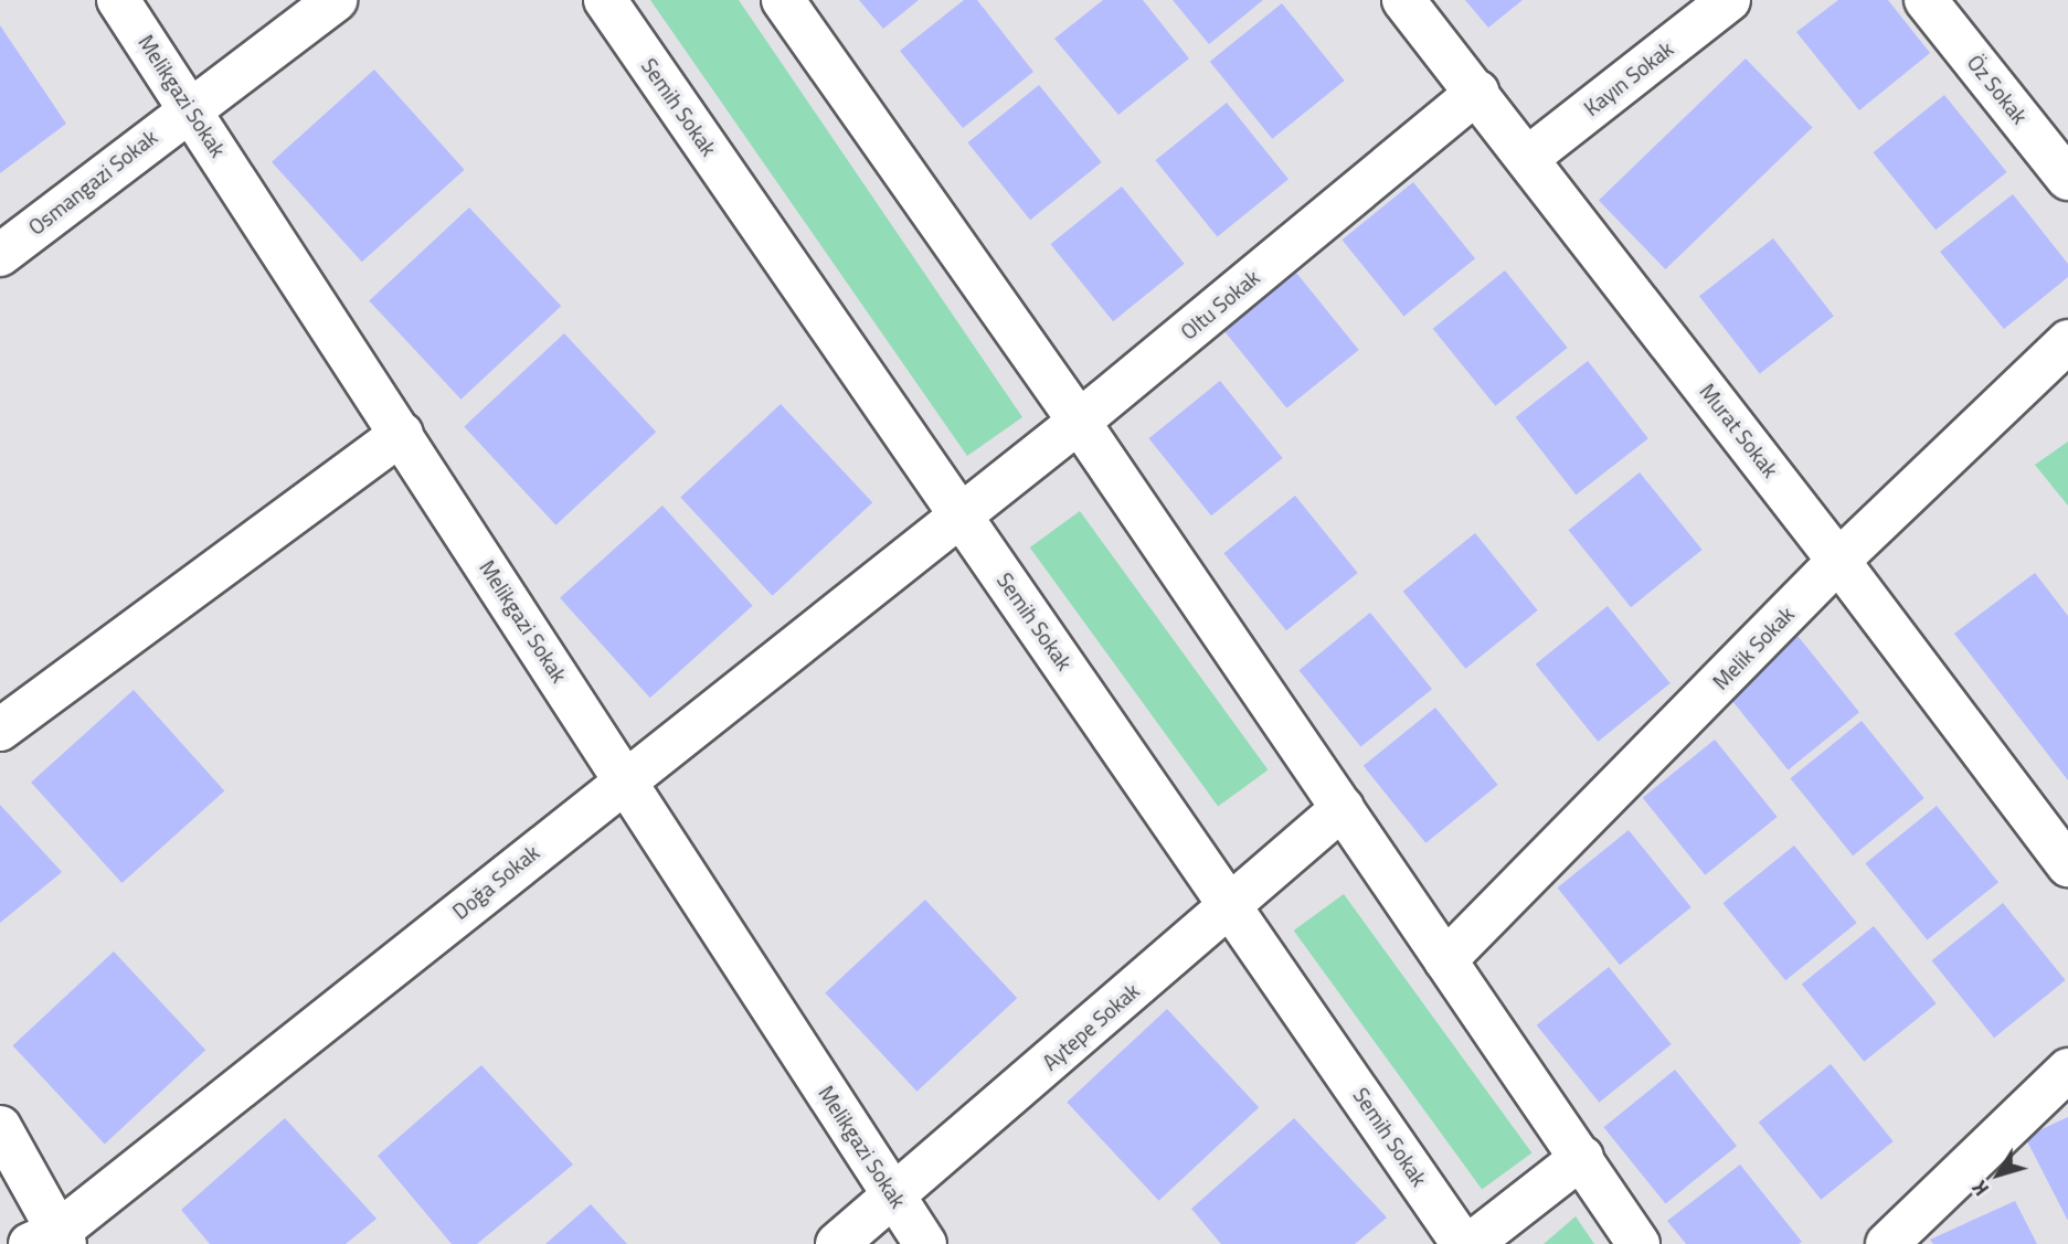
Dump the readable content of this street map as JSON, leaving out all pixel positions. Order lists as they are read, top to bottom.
{
  "streets": {
    "street": [
      "Kayın Sokak",
      "Öz Sokak",
      "Melikgazi Sokak",
      "Semih Sokak",
      "Osmangazi Sokak",
      "Oltu Sokak",
      "Murat Sokak",
      "Melik Sokak",
      "Doğa Sokak",
      "Aytepe Sokak"
    ]
  },
  "crossings": [
    ["Kayın Sokak", "Murat Sokak"],
    ["Melikgazi Sokak", "Osmangazi Sokak"],
    ["Melikgazi Sokak", "Doğa Sokak"],
    ["Melikgazi Sokak", "Aytepe Sokak"],
    ["Semih Sokak", "Oltu Sokak"],
    ["Semih Sokak", "Doğa Sokak"],
    ["Semih Sokak", "Aytepe Sokak"],
    ["Oltu Sokak", "Murat Sokak"],
    ["Oltu Sokak", "Doğa Sokak"],
    ["Murat Sokak", "Melik Sokak"]
  ],
  "north": "bottom left"
}
